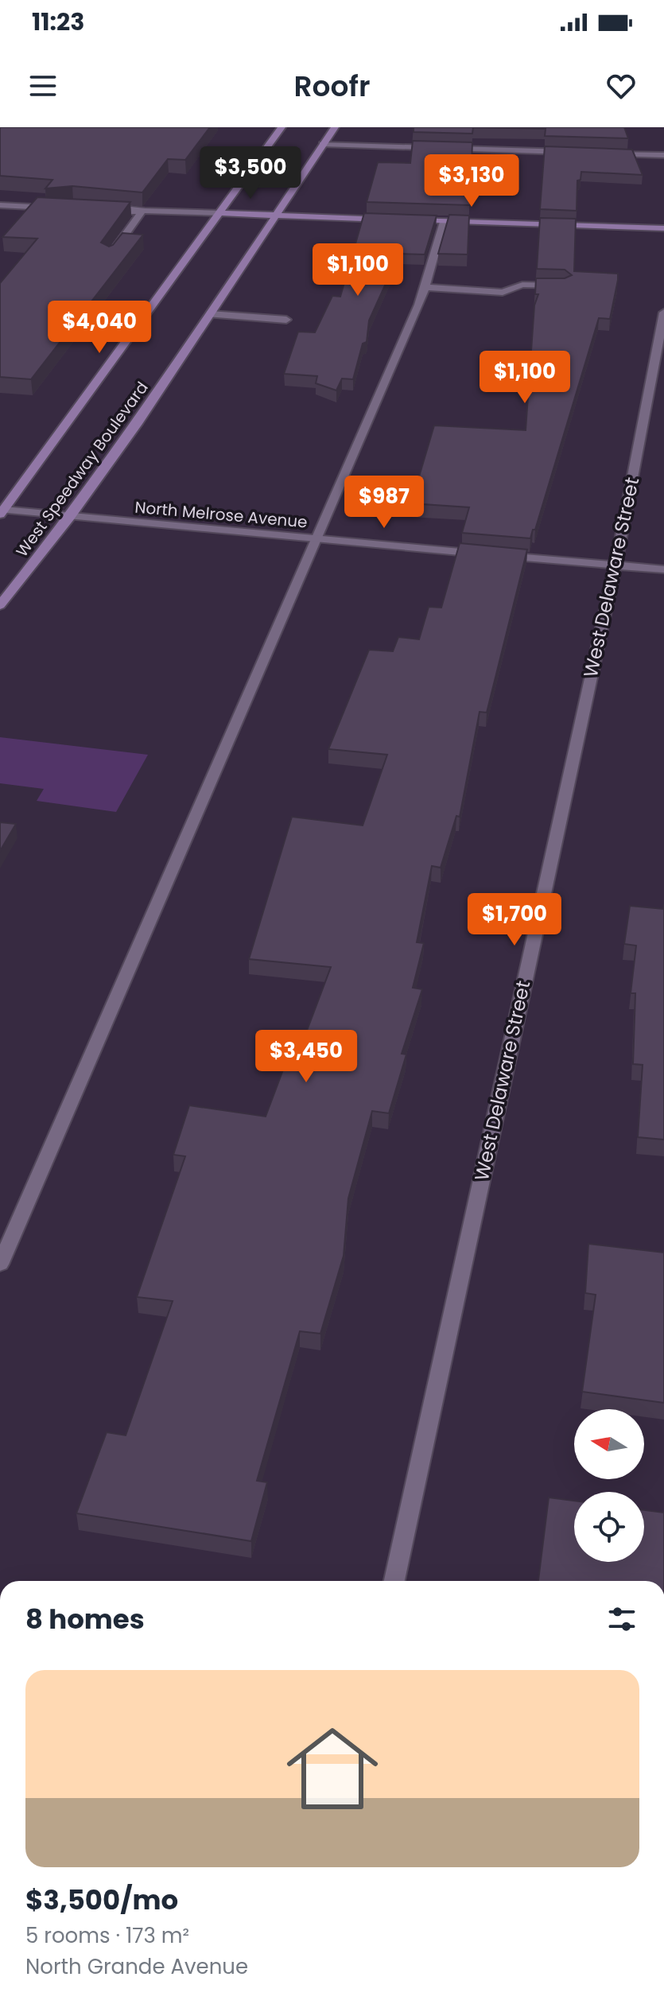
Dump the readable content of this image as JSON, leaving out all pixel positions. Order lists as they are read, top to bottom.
{
  "streets": {
    "main road": ["West Speedway Boulevard"],
    "street": ["North Melrose Avenue", "West Delaware Street"]
  },
  "crossings": [
    ["West Speedway Boulevard", "North Melrose Avenue"],
    ["North Melrose Avenue", "West Delaware Street"]
  ],
  "north": "left",
  "page": {
    "status": "11:23",
    "header": "Roofr",
    "price": [
      "$3,500",
      "$3,130",
      "$1,100",
      "$4,040",
      "$1,100",
      "$987",
      "$1,700",
      "$3,450"
    ],
    "heading": "8 homes",
    "list": [
      {
        "name": "$3,500/mo",
        "note": "5 rooms · 173 m² · North Grande Avenue"
      }
    ]
  }
}
